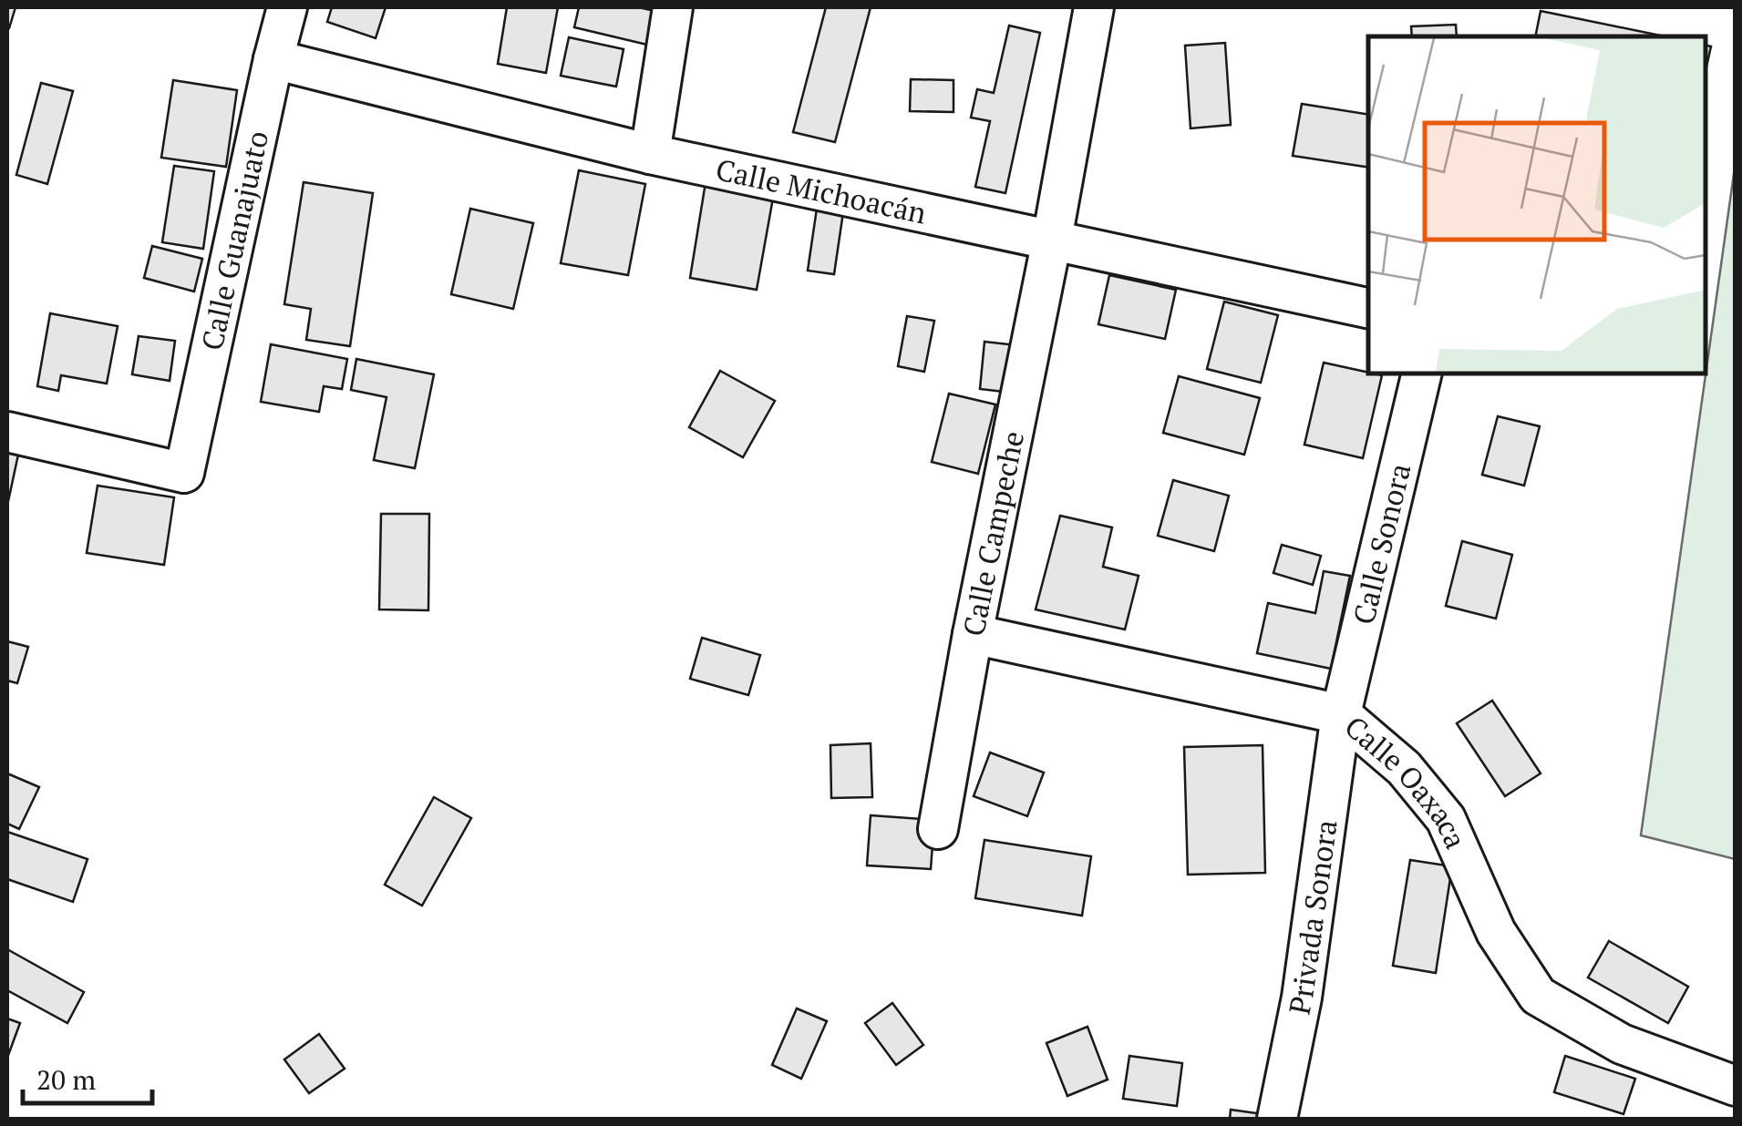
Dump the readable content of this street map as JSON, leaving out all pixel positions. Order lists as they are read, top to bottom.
{
  "streets": {
    "street": [
      "Calle Michoacán",
      "Calle Guanajuato",
      "Calle Campeche",
      "Calle Sonora",
      "Calle Oaxaca",
      "Privada Sonora"
    ]
  },
  "crossings": [
    ["Calle Michoacán", "Calle Guanajuato"],
    ["Calle Michoacán", "Calle Campeche"],
    ["Calle Campeche", "Calle Oaxaca"],
    ["Calle Sonora", "Calle Oaxaca"],
    ["Calle Sonora", "Privada Sonora"],
    ["Calle Oaxaca", "Privada Sonora"]
  ],
  "scale_bar": "20 m"
}
